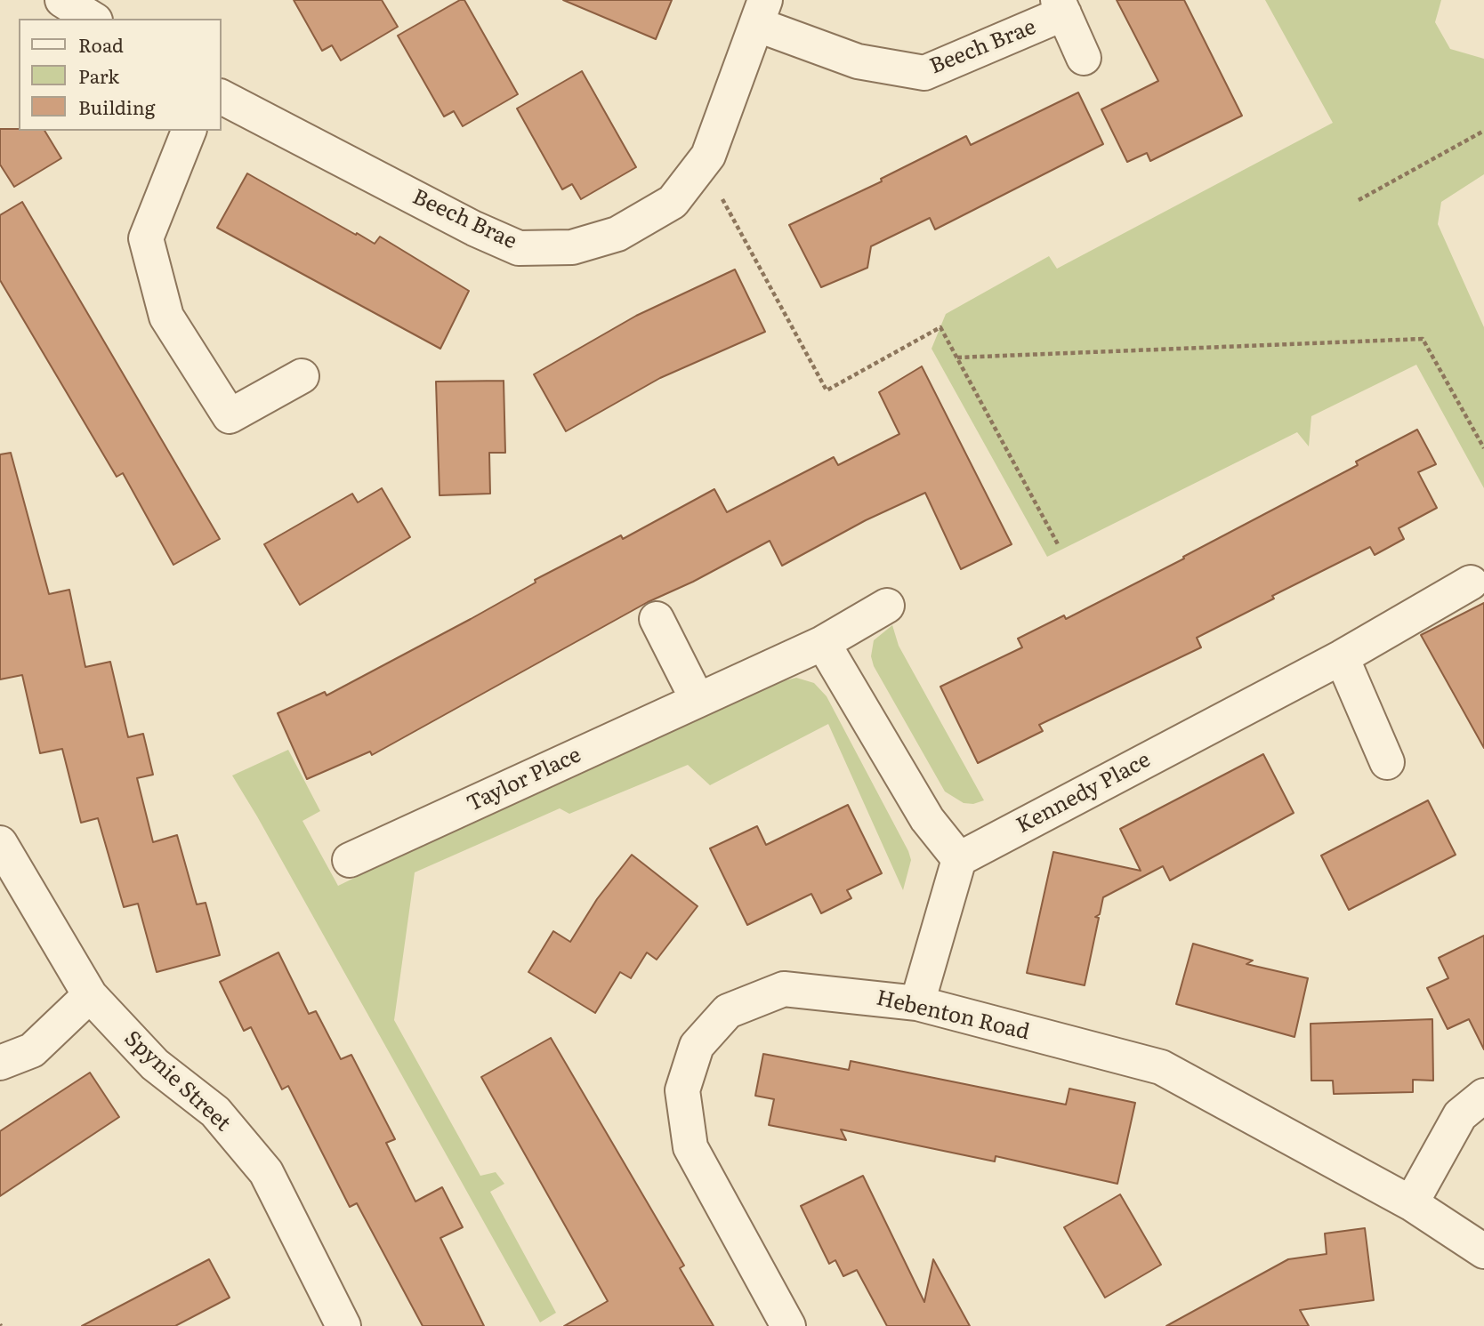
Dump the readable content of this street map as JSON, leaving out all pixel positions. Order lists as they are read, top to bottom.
{
  "streets": {
    "street": [
      "Beech Brae",
      "Taylor Place",
      "Kennedy Place",
      "Hebenton Road",
      "Spynie Street"
    ]
  },
  "legend": ["Road", "Park", "Building"]
}
